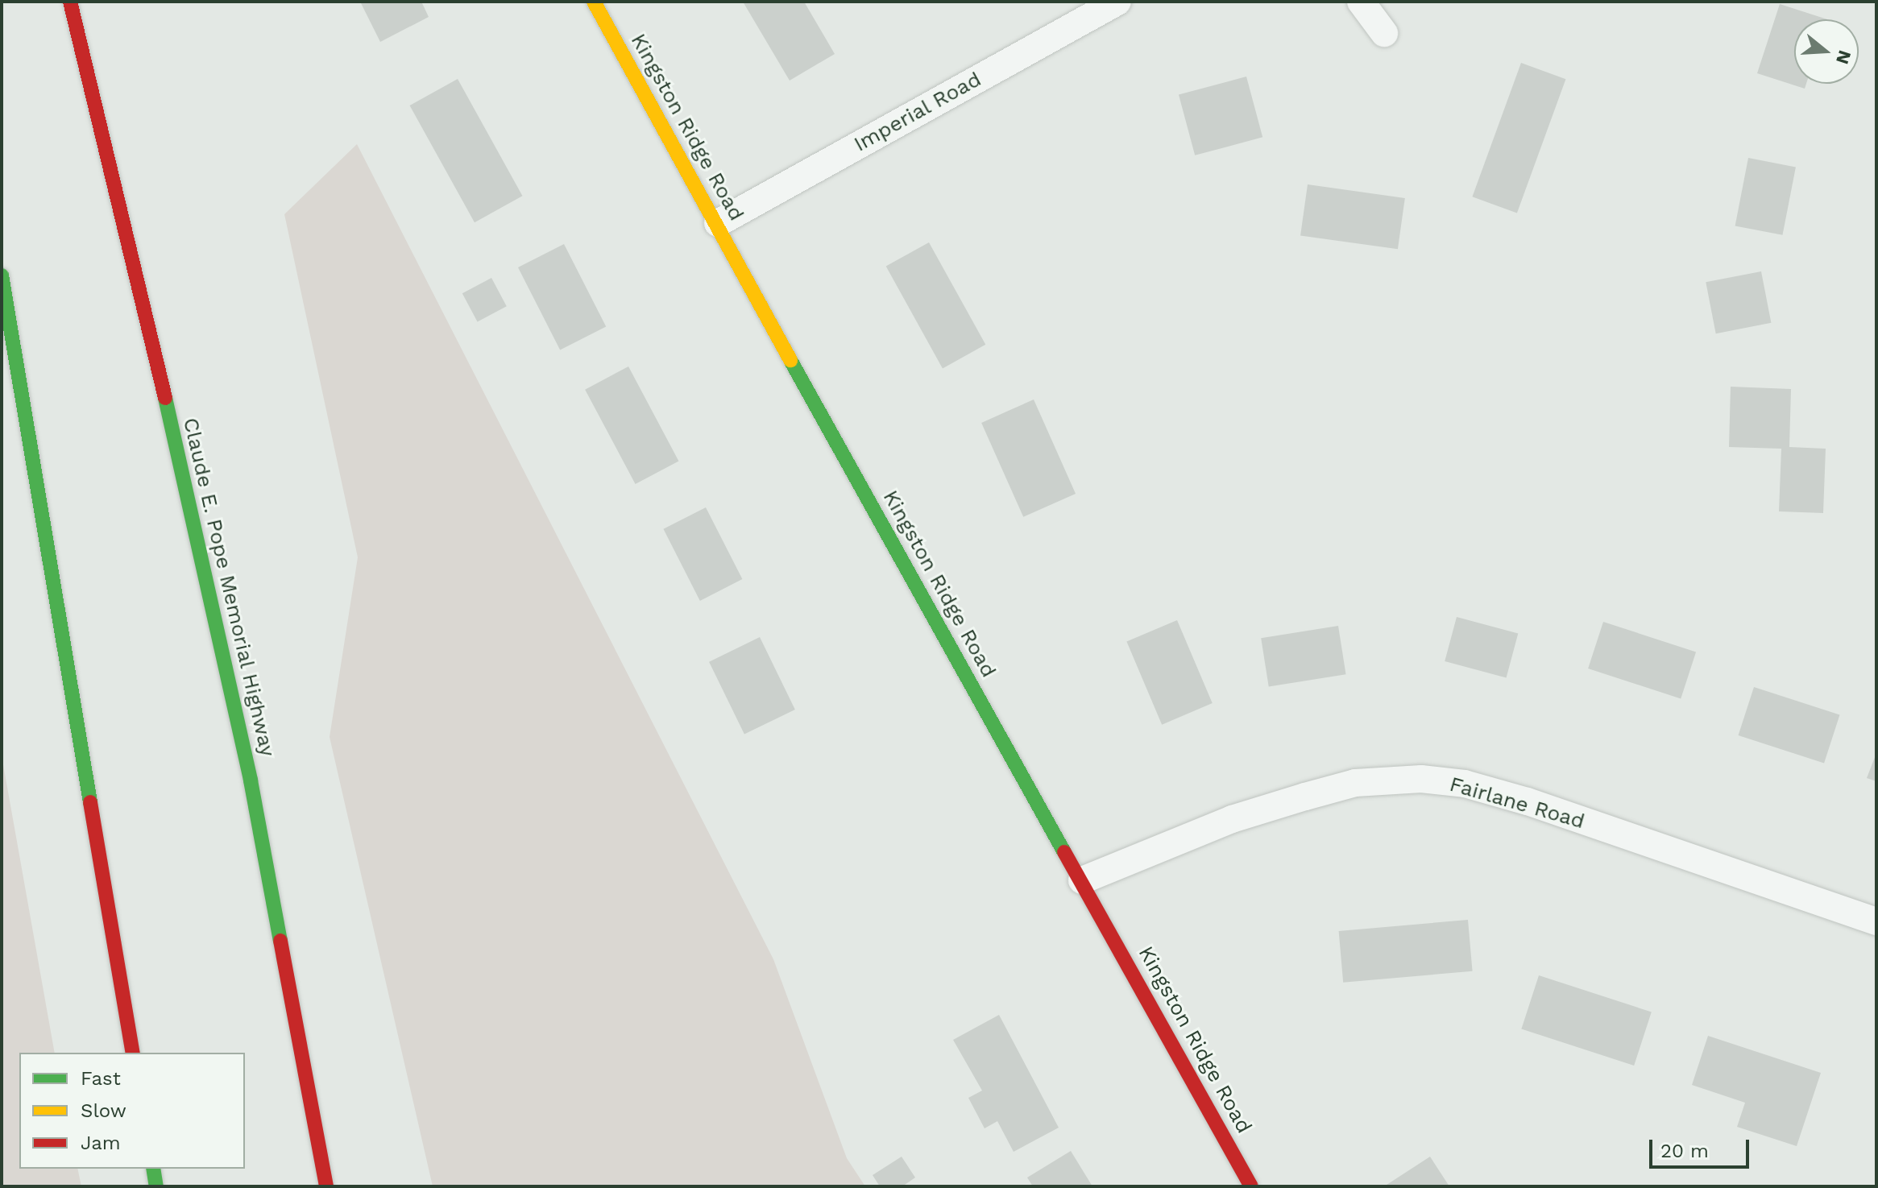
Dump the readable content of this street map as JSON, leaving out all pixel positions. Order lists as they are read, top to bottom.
{
  "streets": {
    "main road": ["Kingston Ridge Road", "Claude E. Pope Memorial Highway"],
    "street": ["Imperial Road", "Fairlane Road"]
  },
  "crossings": [
    ["Imperial Road", "Kingston Ridge Road"],
    ["Kingston Ridge Road", "Fairlane Road"]
  ],
  "legend": ["Fast", "Slow", "Jam"],
  "scale_bar": "20 m",
  "north": "right"
}
